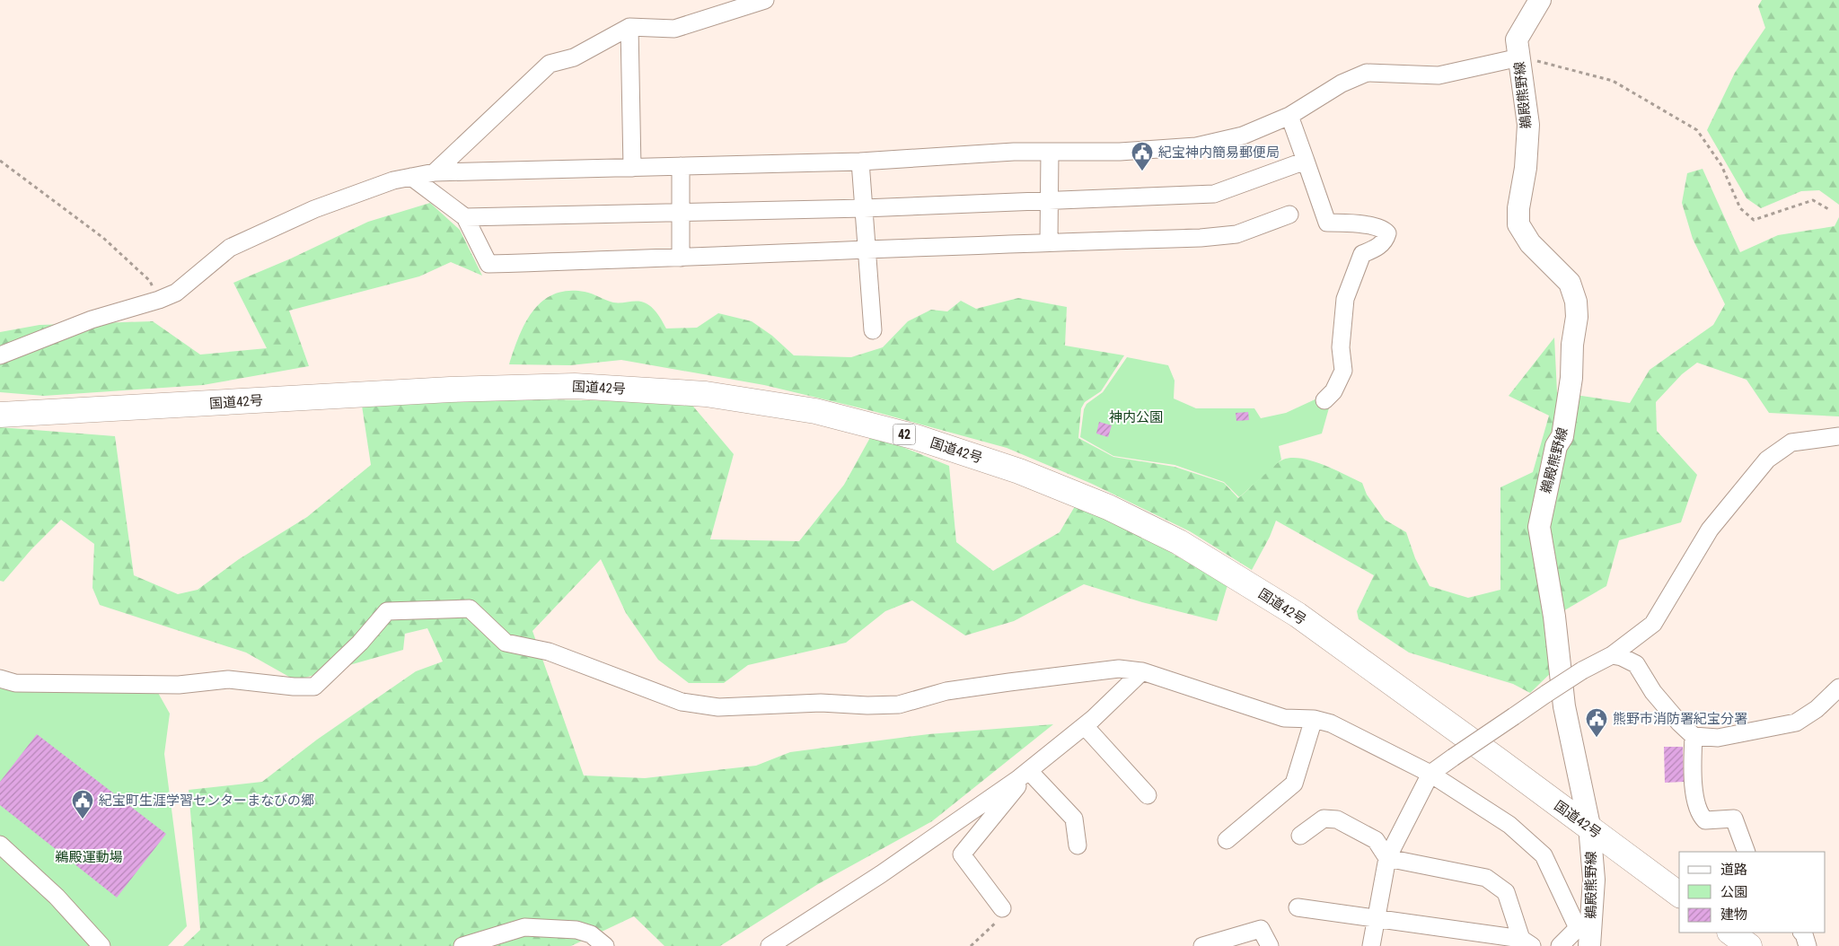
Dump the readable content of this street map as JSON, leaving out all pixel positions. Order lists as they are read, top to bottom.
{
  "streets": {
    "highway": ["国道42号", "42"],
    "main road": ["鵜殿熊野線"]
  },
  "crossings": [
    ["鵜殿熊野線", "国道42号"]
  ],
  "parks": ["神内公園", "鵜殿運動場"],
  "places": {
    "public building": ["紀宝神内簡易郵便局", "熊野市消防署紀宝分署", "紀宝町生涯学習センターまなびの郷"]
  },
  "legend": ["道路", "公園", "建物"]
}
